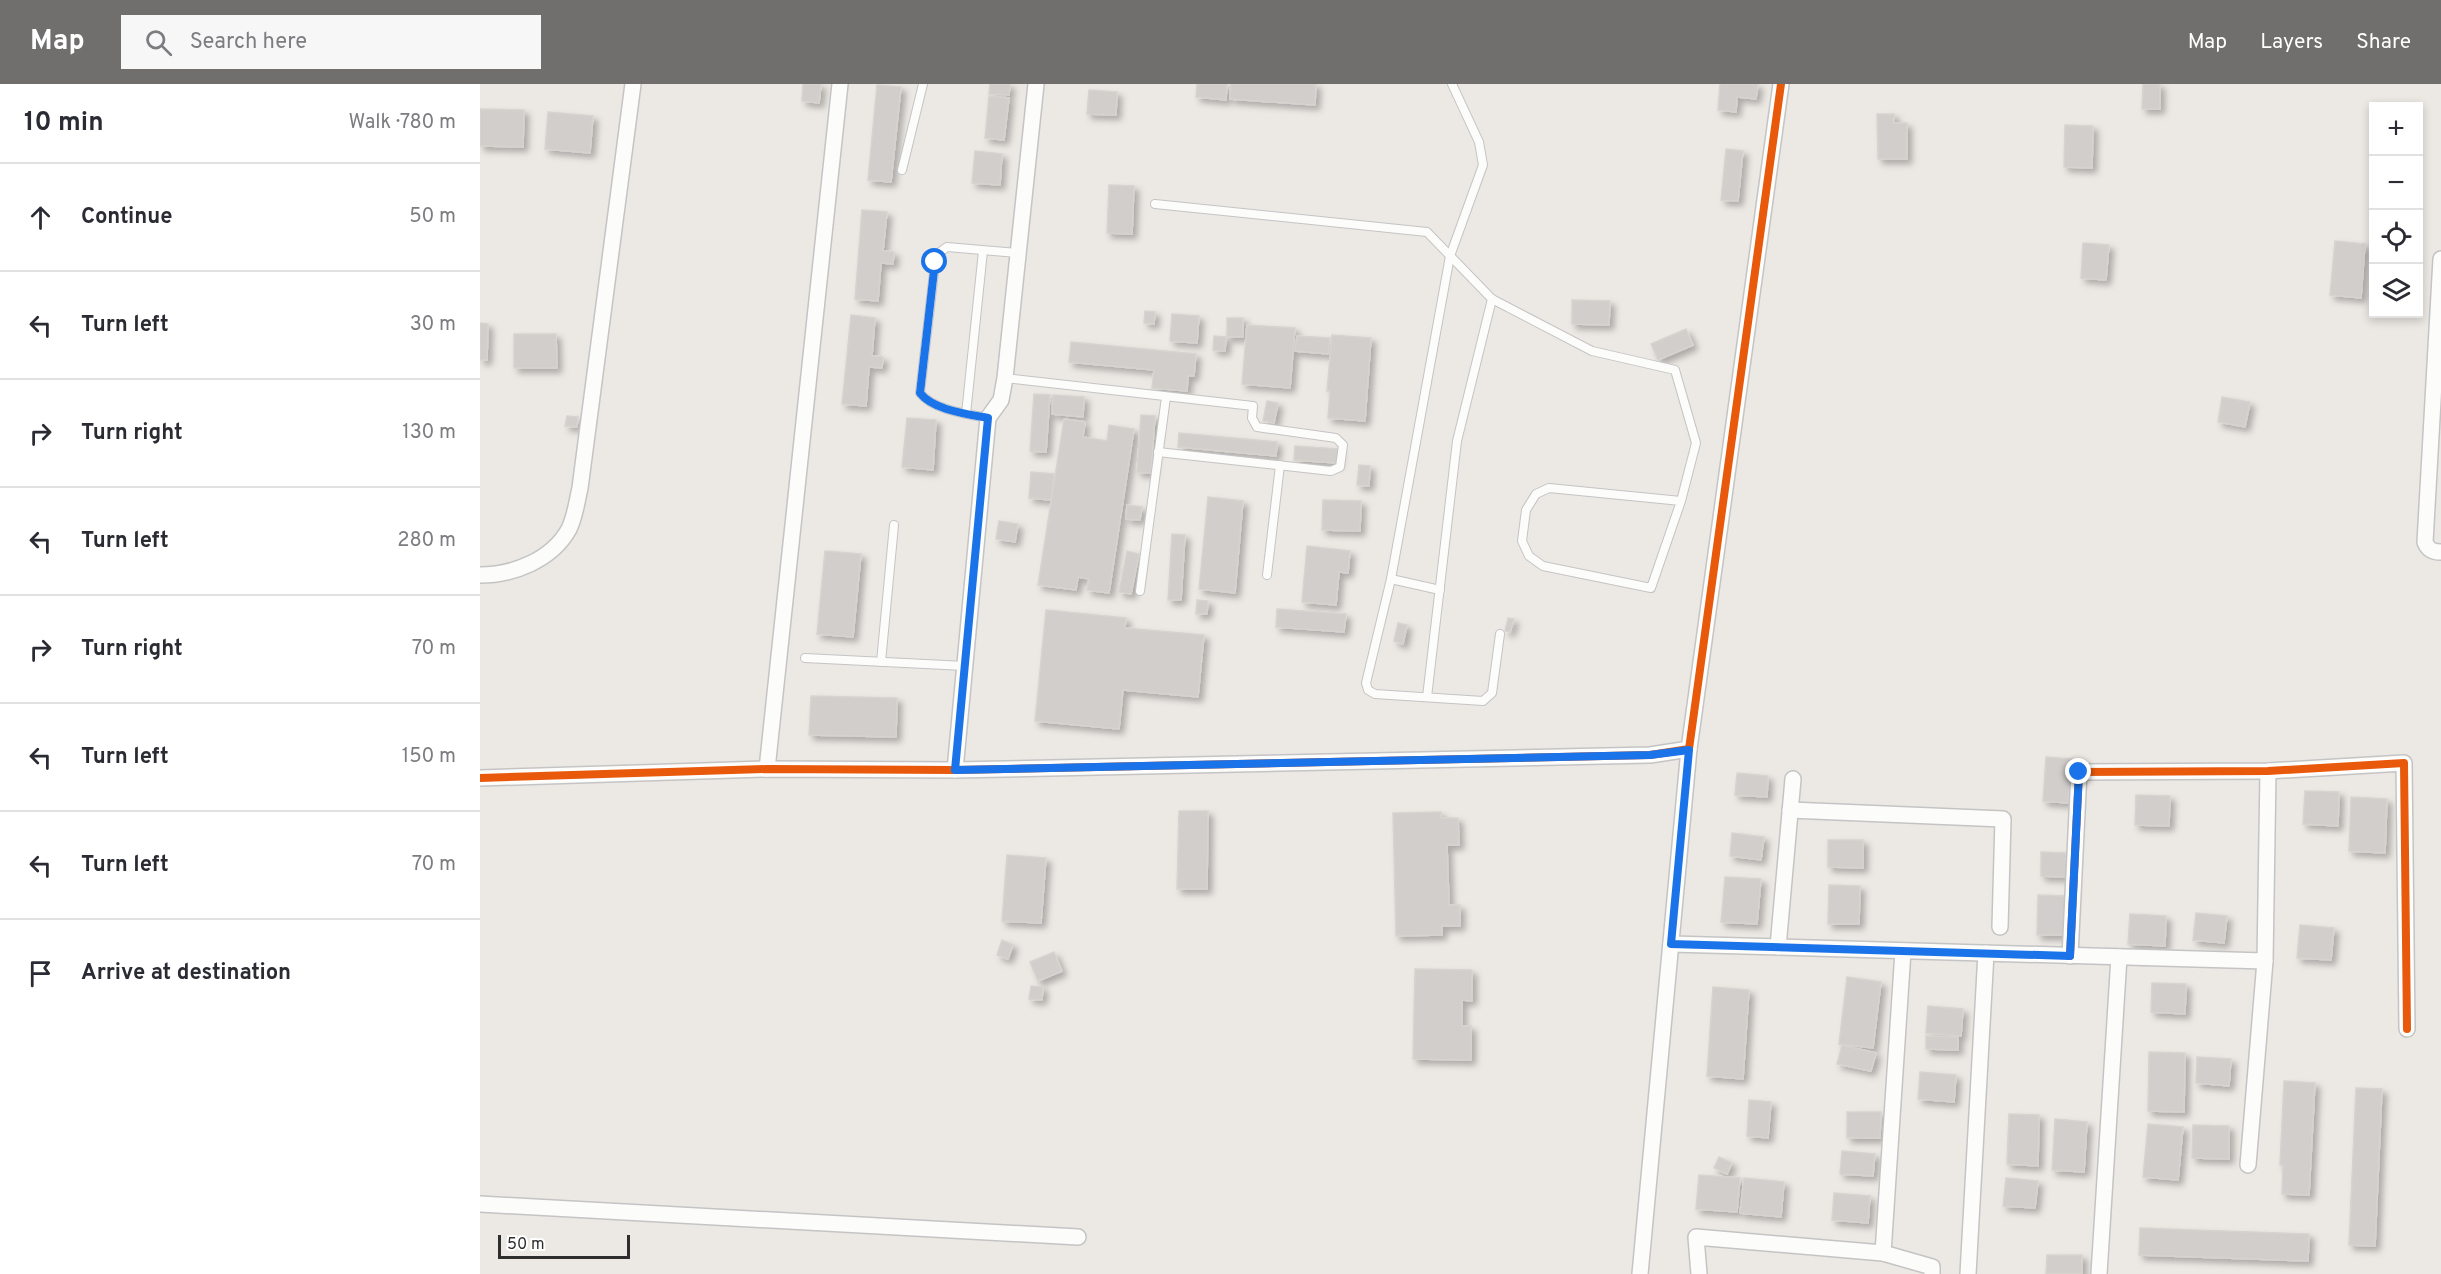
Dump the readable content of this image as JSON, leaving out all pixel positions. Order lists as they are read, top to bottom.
{
  "scale_bar": "50 m",
  "page": {
    "header": "Map",
    "search": "Search here",
    "nav": ["Map", "Layers", "Share"],
    "heading": ["10 min", "Walk · 780 m"],
    "map_buttons": ["+", "−"],
    "list": [
      ["Continue", "50 m"],
      ["Turn left", "30 m"],
      ["Turn right", "130 m"],
      ["Turn left", "280 m"],
      ["Turn right", "70 m"],
      ["Turn left", "150 m"],
      ["Turn left", "70 m"],
      "Arrive at destination"
    ],
    "scale": "50 m"
  }
}
